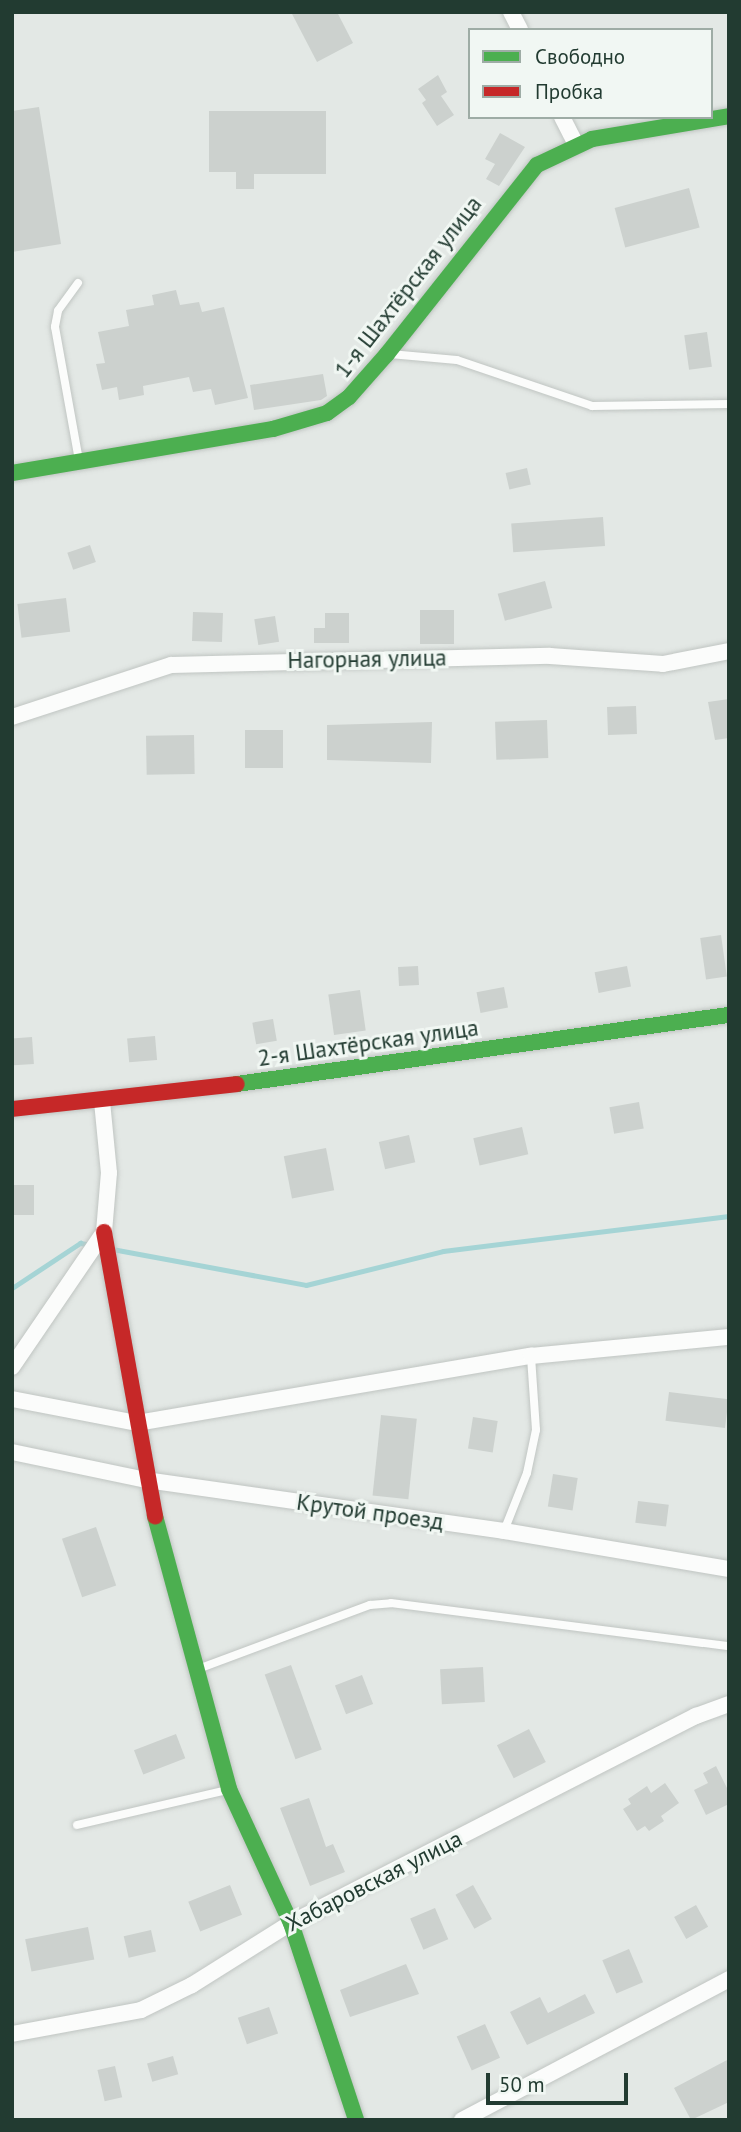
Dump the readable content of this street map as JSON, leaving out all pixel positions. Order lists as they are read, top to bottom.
{
  "streets": {
    "street": [
      "1-я Шахтёрская улица",
      "Нагорная улица",
      "2-я Шахтёрская улица",
      "Крутой проезд",
      "Хабаровская улица"
    ]
  },
  "legend": ["Свободно", "Пробка"],
  "scale_bar": "50 m"
}
